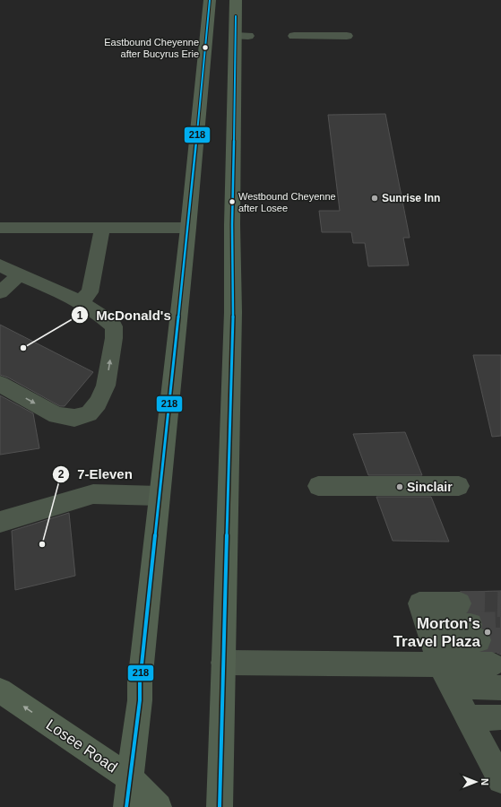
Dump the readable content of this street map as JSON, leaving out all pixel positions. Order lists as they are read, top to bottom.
{
  "streets": {
    "main road": ["Losee Road"]
  },
  "one_way": ["Losee Road"],
  "places": [
    "Eastbound Cheyenne after Bucyrus Erie",
    "Sunrise Inn",
    "Westbound Cheyenne after Losee",
    "McDonald's",
    "Sinclair",
    "7-Eleven",
    "Morton's Travel Plaza"
  ],
  "lines": ["transit line 218"],
  "north": "right"
}
